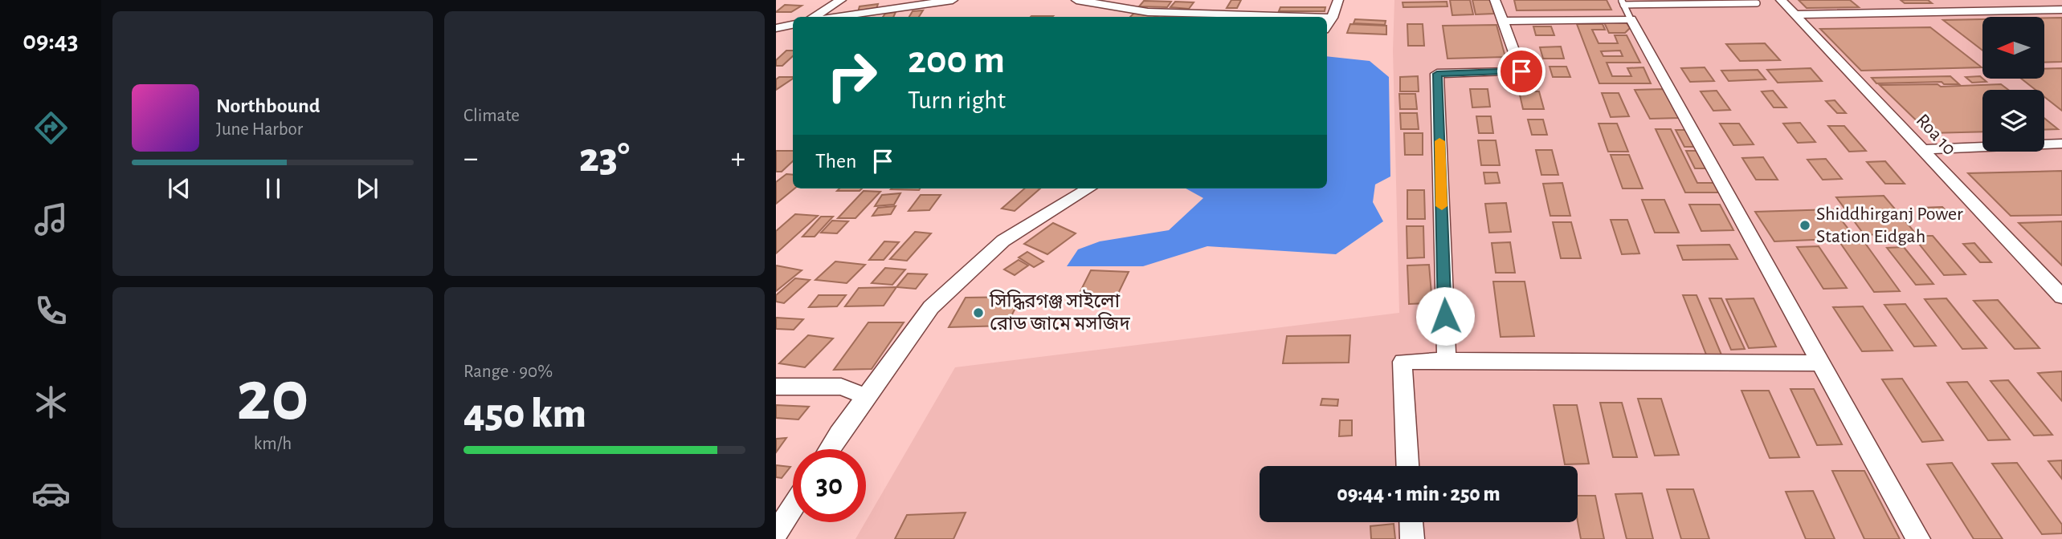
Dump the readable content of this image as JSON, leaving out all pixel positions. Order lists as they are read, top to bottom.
{
  "streets": {
    "street": ["Roa 10"]
  },
  "places": ["Shiddhirganj Power Station Eidgah", "সিদ্ধিরগঞ্জ সাইলো রোড জামে মসজিদ"],
  "north": "left",
  "page": {
    "tabs": "09:43",
    "tile": [
      "Climate",
      ["20", "km/h"],
      ["Range · 90%", "450 km"]
    ],
    "turn": ["200 m", "Turn right"],
    "song": ["Northbound", "June Harbor"],
    "then": "Then",
    "heat": ["−", "23°", "+"],
    "limit": "30",
    "trip": "09:44 · 1 min · 250 m"
  }
}
